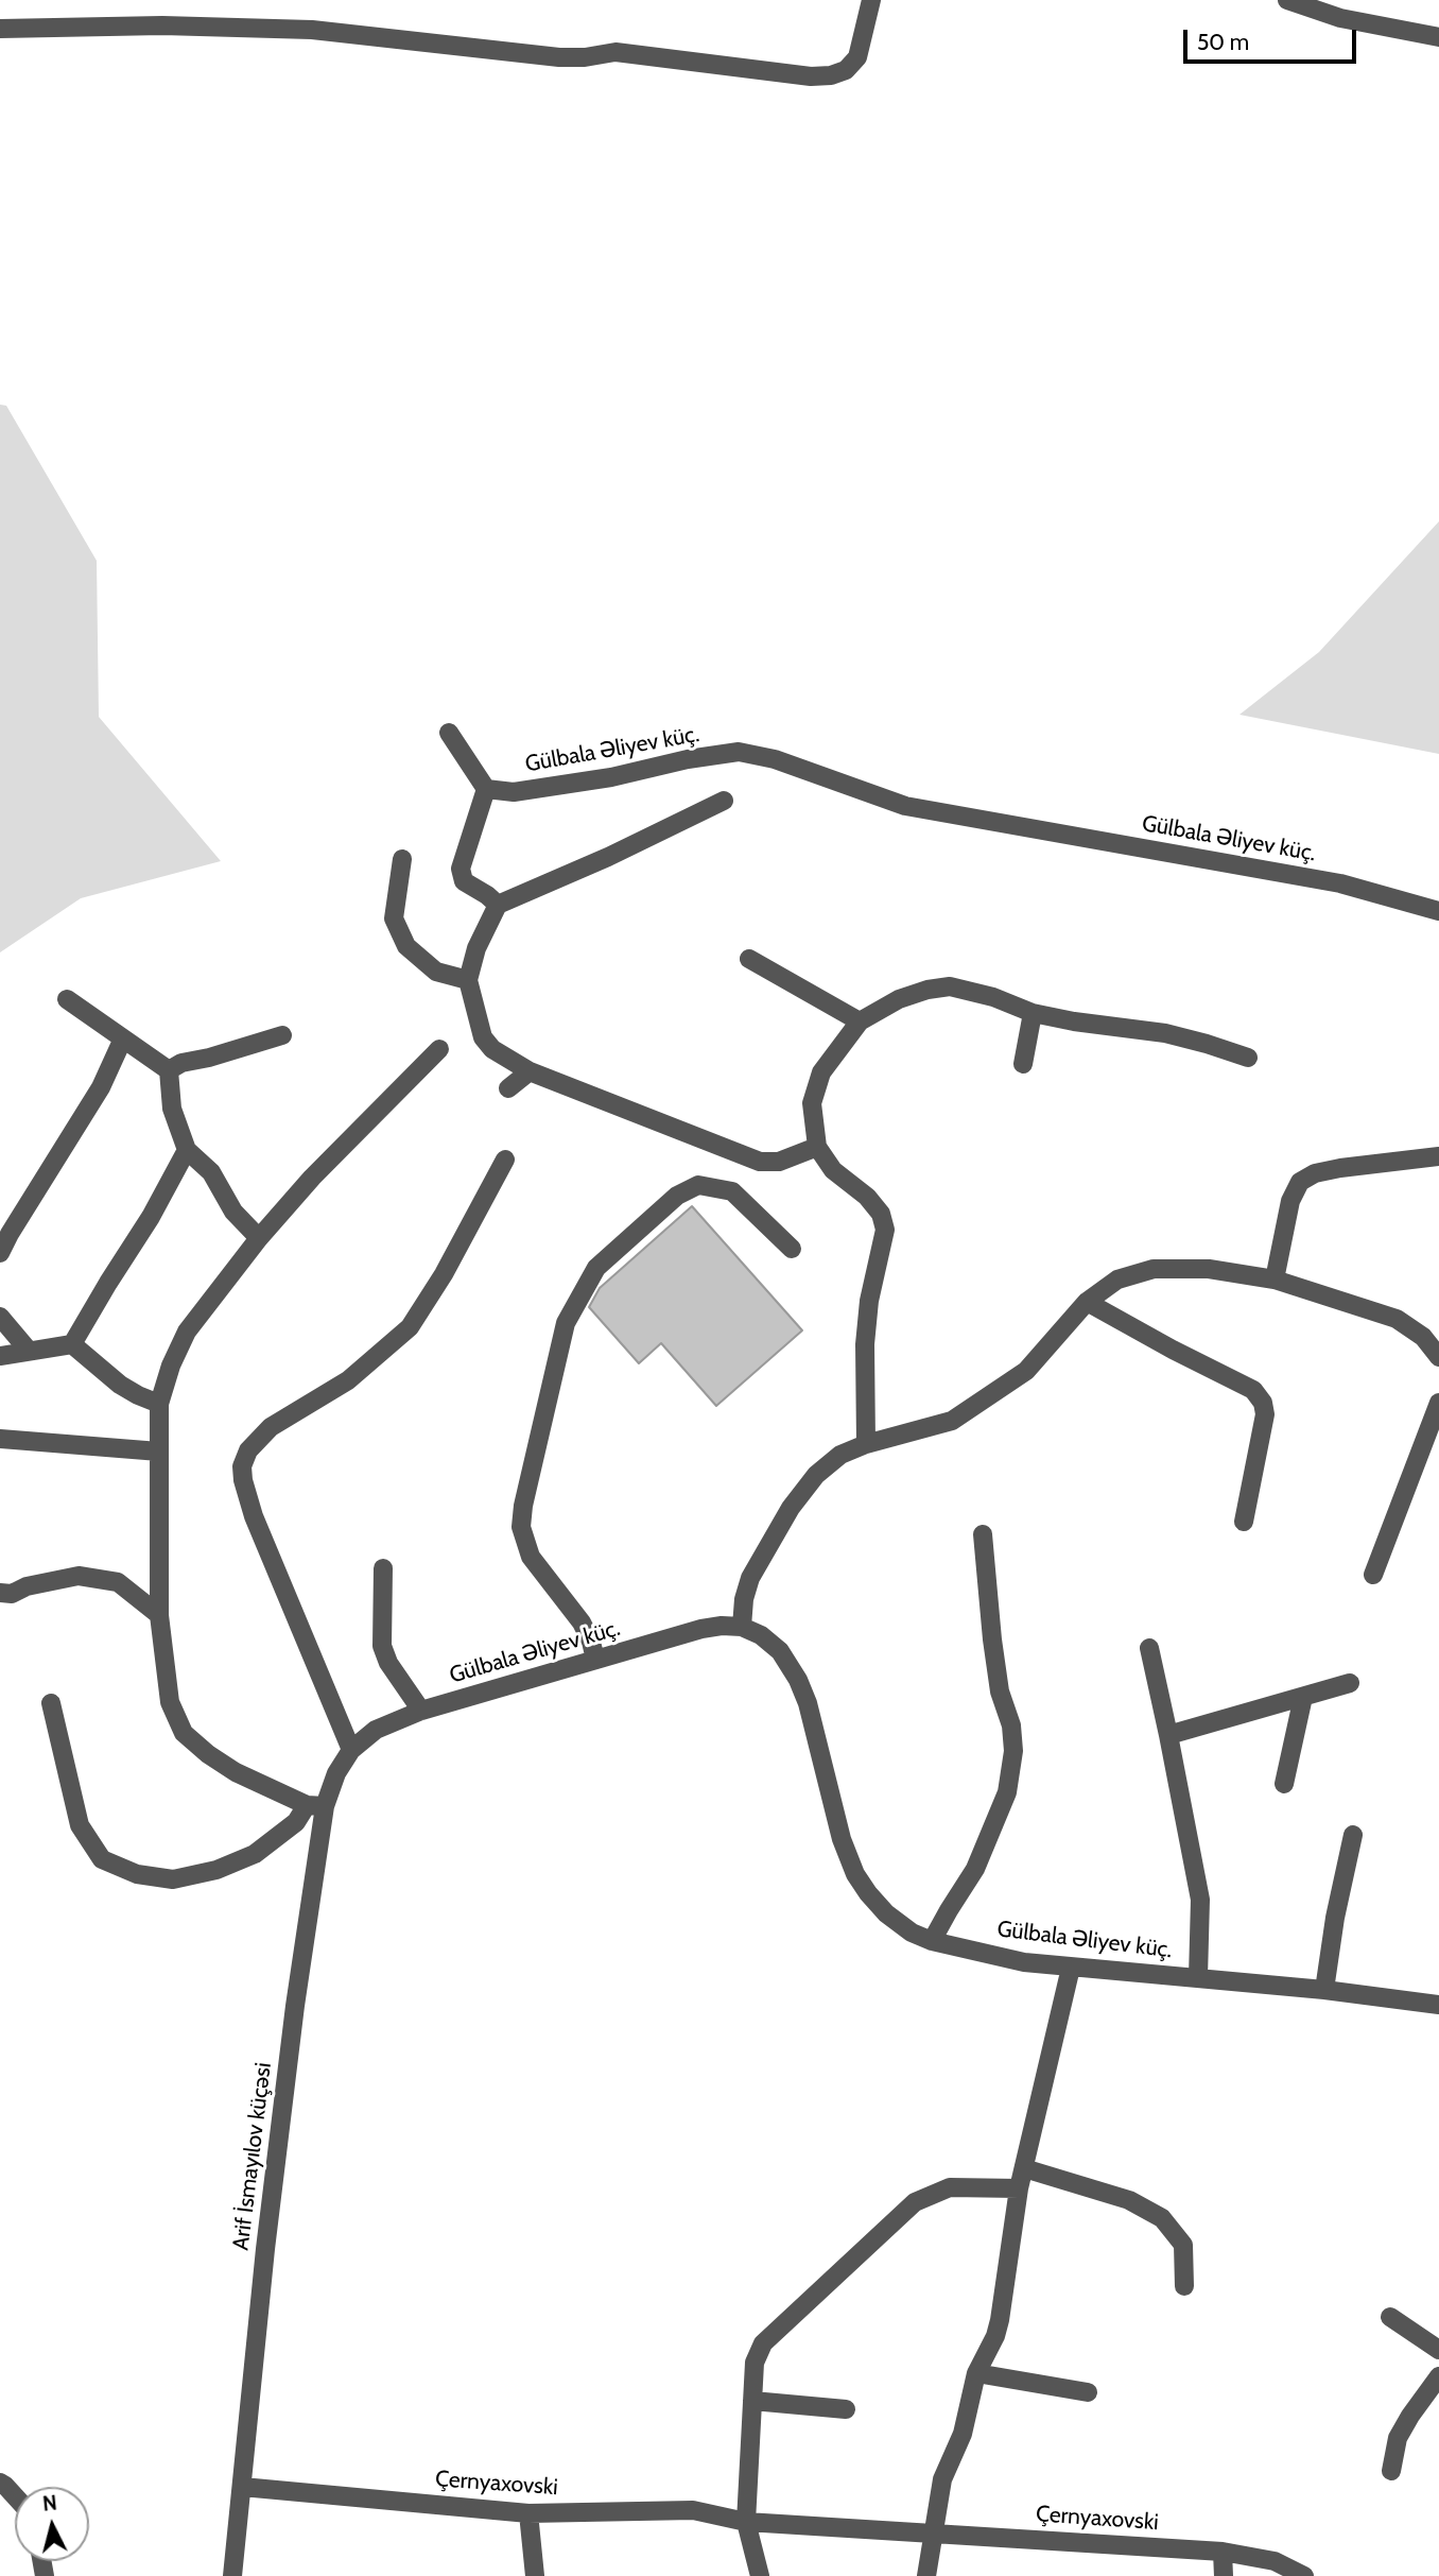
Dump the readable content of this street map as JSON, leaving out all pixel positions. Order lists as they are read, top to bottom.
{
  "streets": {
    "street": ["Gülbala Əliyev küç.", "Arif İsmayılov küçəsi", "Çernyaxovski"]
  },
  "crossings": [
    ["Gülbala Əliyev küç.", "Arif İsmayılov küçəsi"],
    ["Arif İsmayılov küçəsi", "Çernyaxovski"]
  ],
  "scale_bar": "50 m",
  "north": "top"
}
